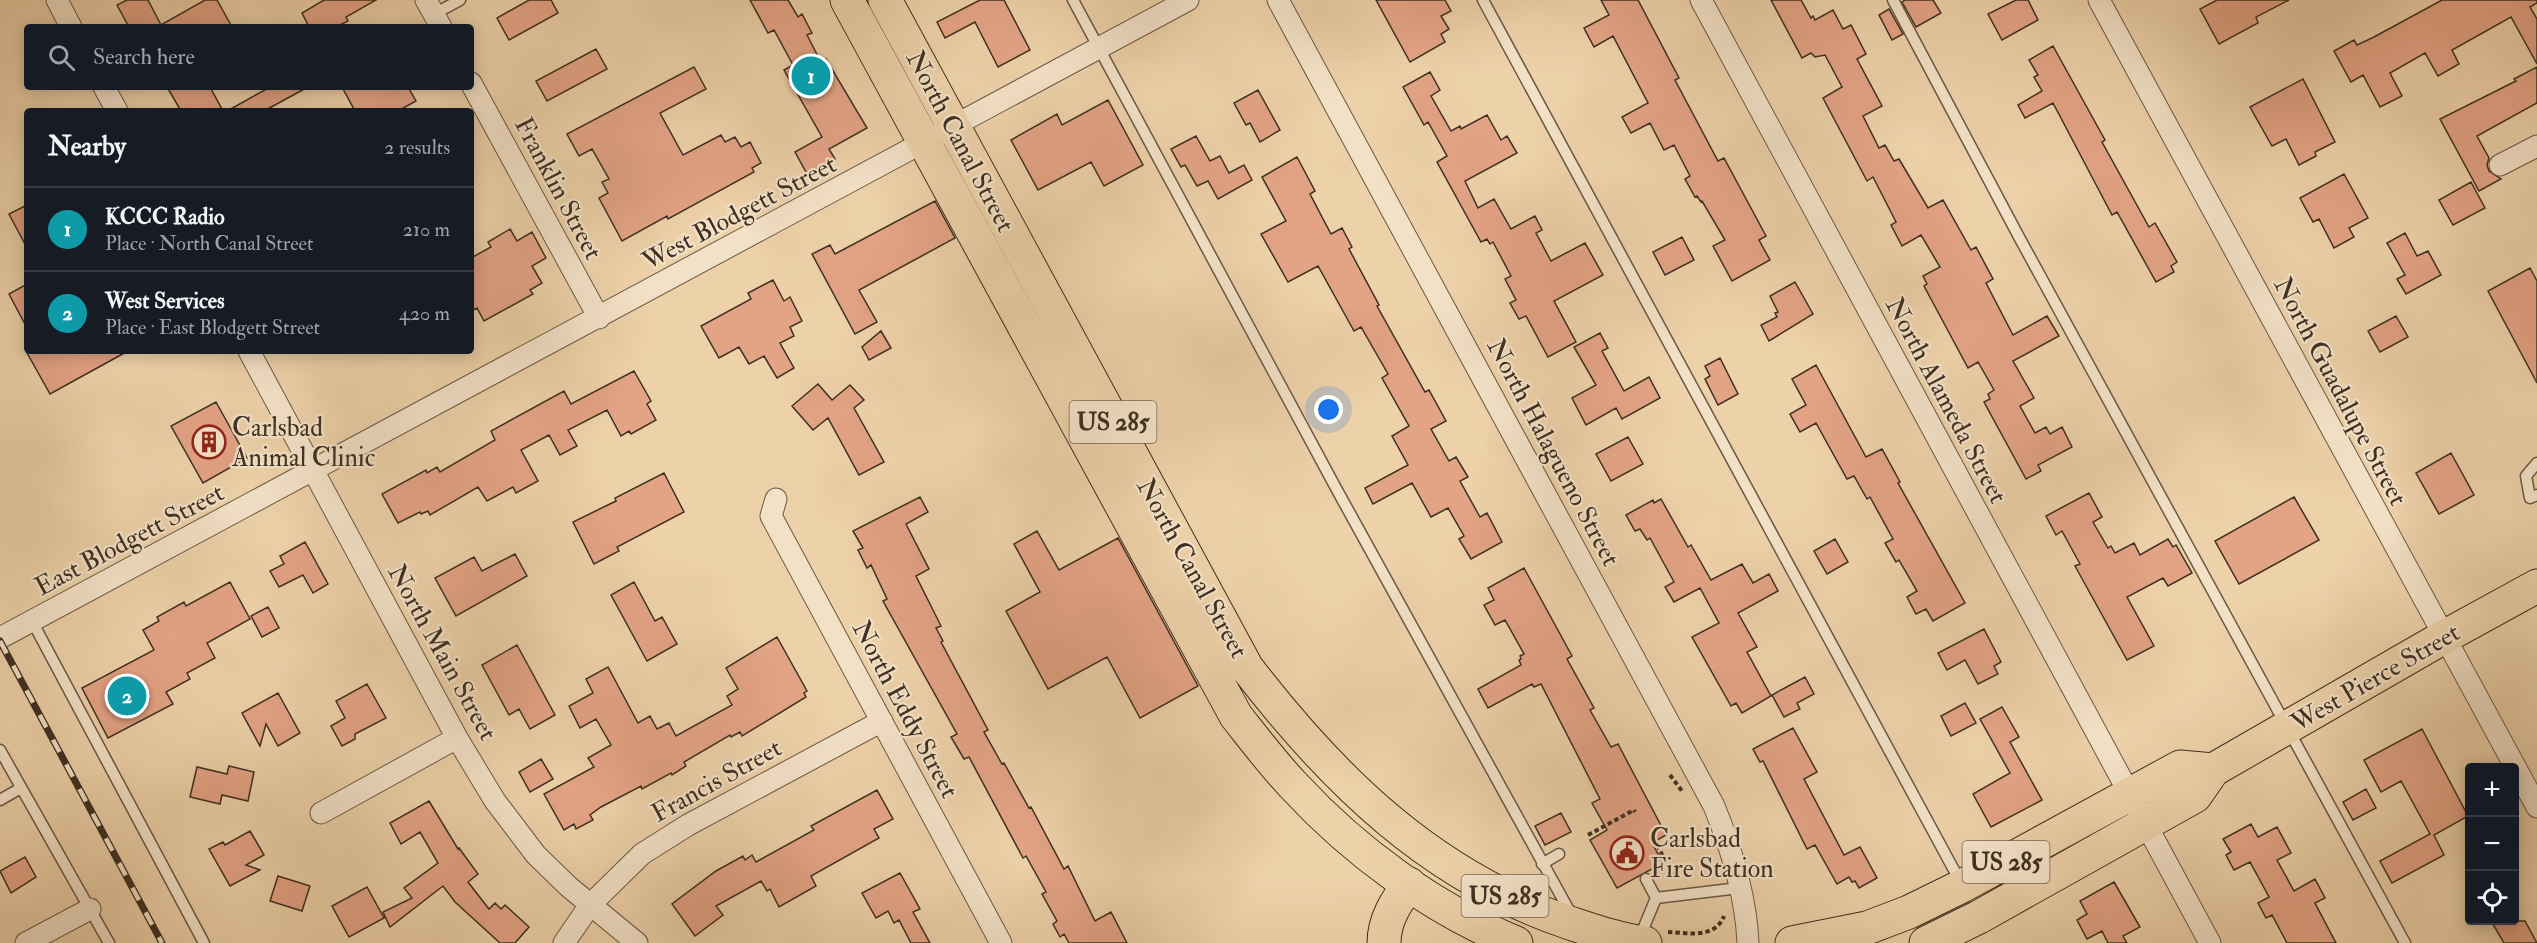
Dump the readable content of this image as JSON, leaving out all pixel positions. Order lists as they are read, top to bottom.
{
  "streets": {
    "main road": ["North Canal Street", "US 285", "West Pierce Street"],
    "street": [
      "Franklin Street",
      "West Blodgett Street",
      "North Guadalupe Street",
      "North Alameda Street",
      "North Halagueno Street",
      "East Blodgett Street",
      "North Main Street",
      "North Eddy Street",
      "Francis Street"
    ]
  },
  "crossings": [
    ["North Canal Street", "West Blodgett Street"],
    ["Franklin Street", "West Blodgett Street"],
    ["West Blodgett Street", "East Blodgett Street"],
    ["West Blodgett Street", "North Main Street"],
    ["North Guadalupe Street", "West Pierce Street"],
    ["North Alameda Street", "US 285"],
    ["North Alameda Street", "West Pierce Street"],
    ["US 285", "West Pierce Street"],
    ["East Blodgett Street", "North Main Street"],
    ["North Main Street", "Francis Street"],
    ["North Eddy Street", "Francis Street"]
  ],
  "places": {
    "building": ["Carlsbad Animal Clinic"],
    "public building": ["Carlsbad Fire Station"]
  },
  "page": {
    "search": "Search here",
    "pins": ["1", "2"],
    "heading": ["Nearby", "2 results"],
    "list": [
      {
        "mark": "1",
        "name": "KCCC Radio",
        "note": "Place · North Canal Street",
        "value": "210 m"
      },
      {
        "mark": "2",
        "name": "West Services",
        "note": "Place · East Blodgett Street",
        "value": "420 m"
      }
    ],
    "map_buttons": ["+", "−"]
  }
}
